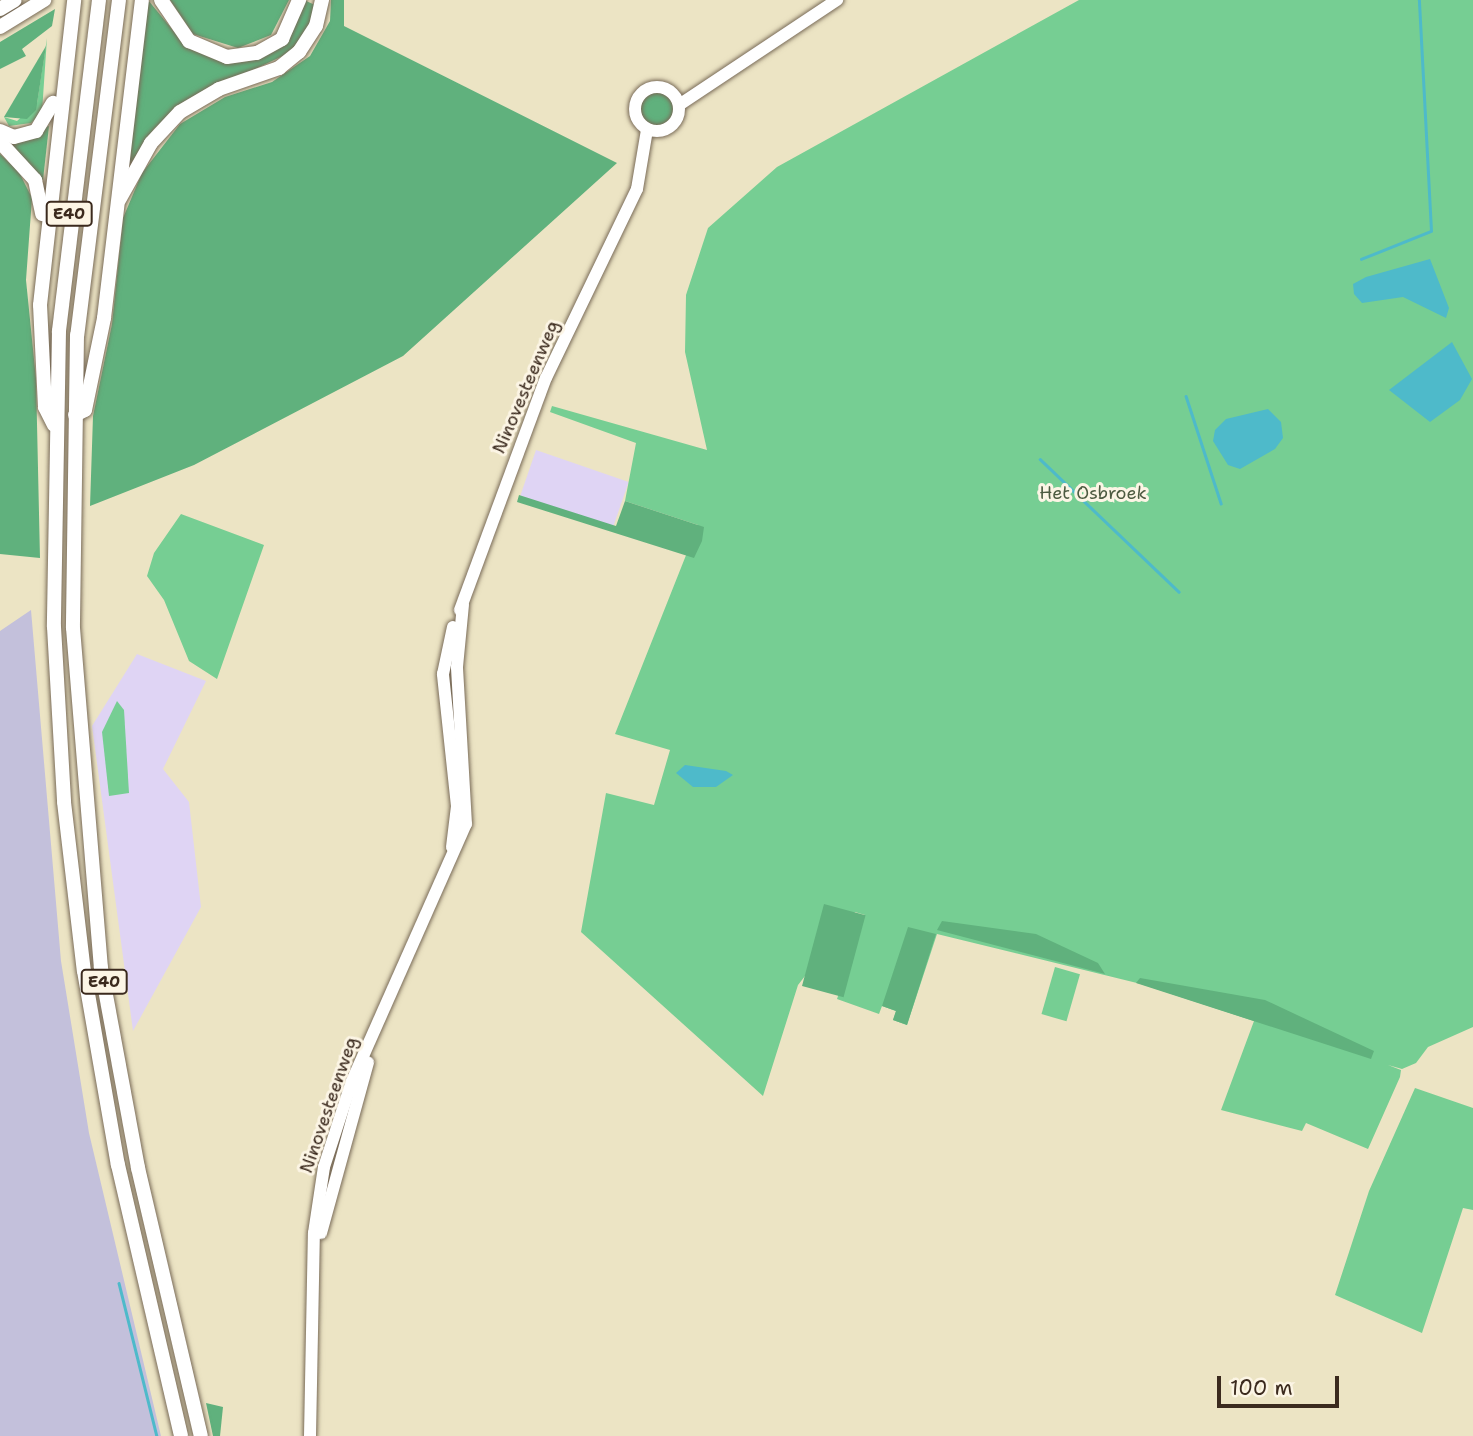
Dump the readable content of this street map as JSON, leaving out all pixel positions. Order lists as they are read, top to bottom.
{
  "streets": {
    "highway": ["E40"],
    "main road": ["Ninovesteenweg"]
  },
  "parks": ["Het Osbroek"],
  "scale_bar": "100 m"
}
